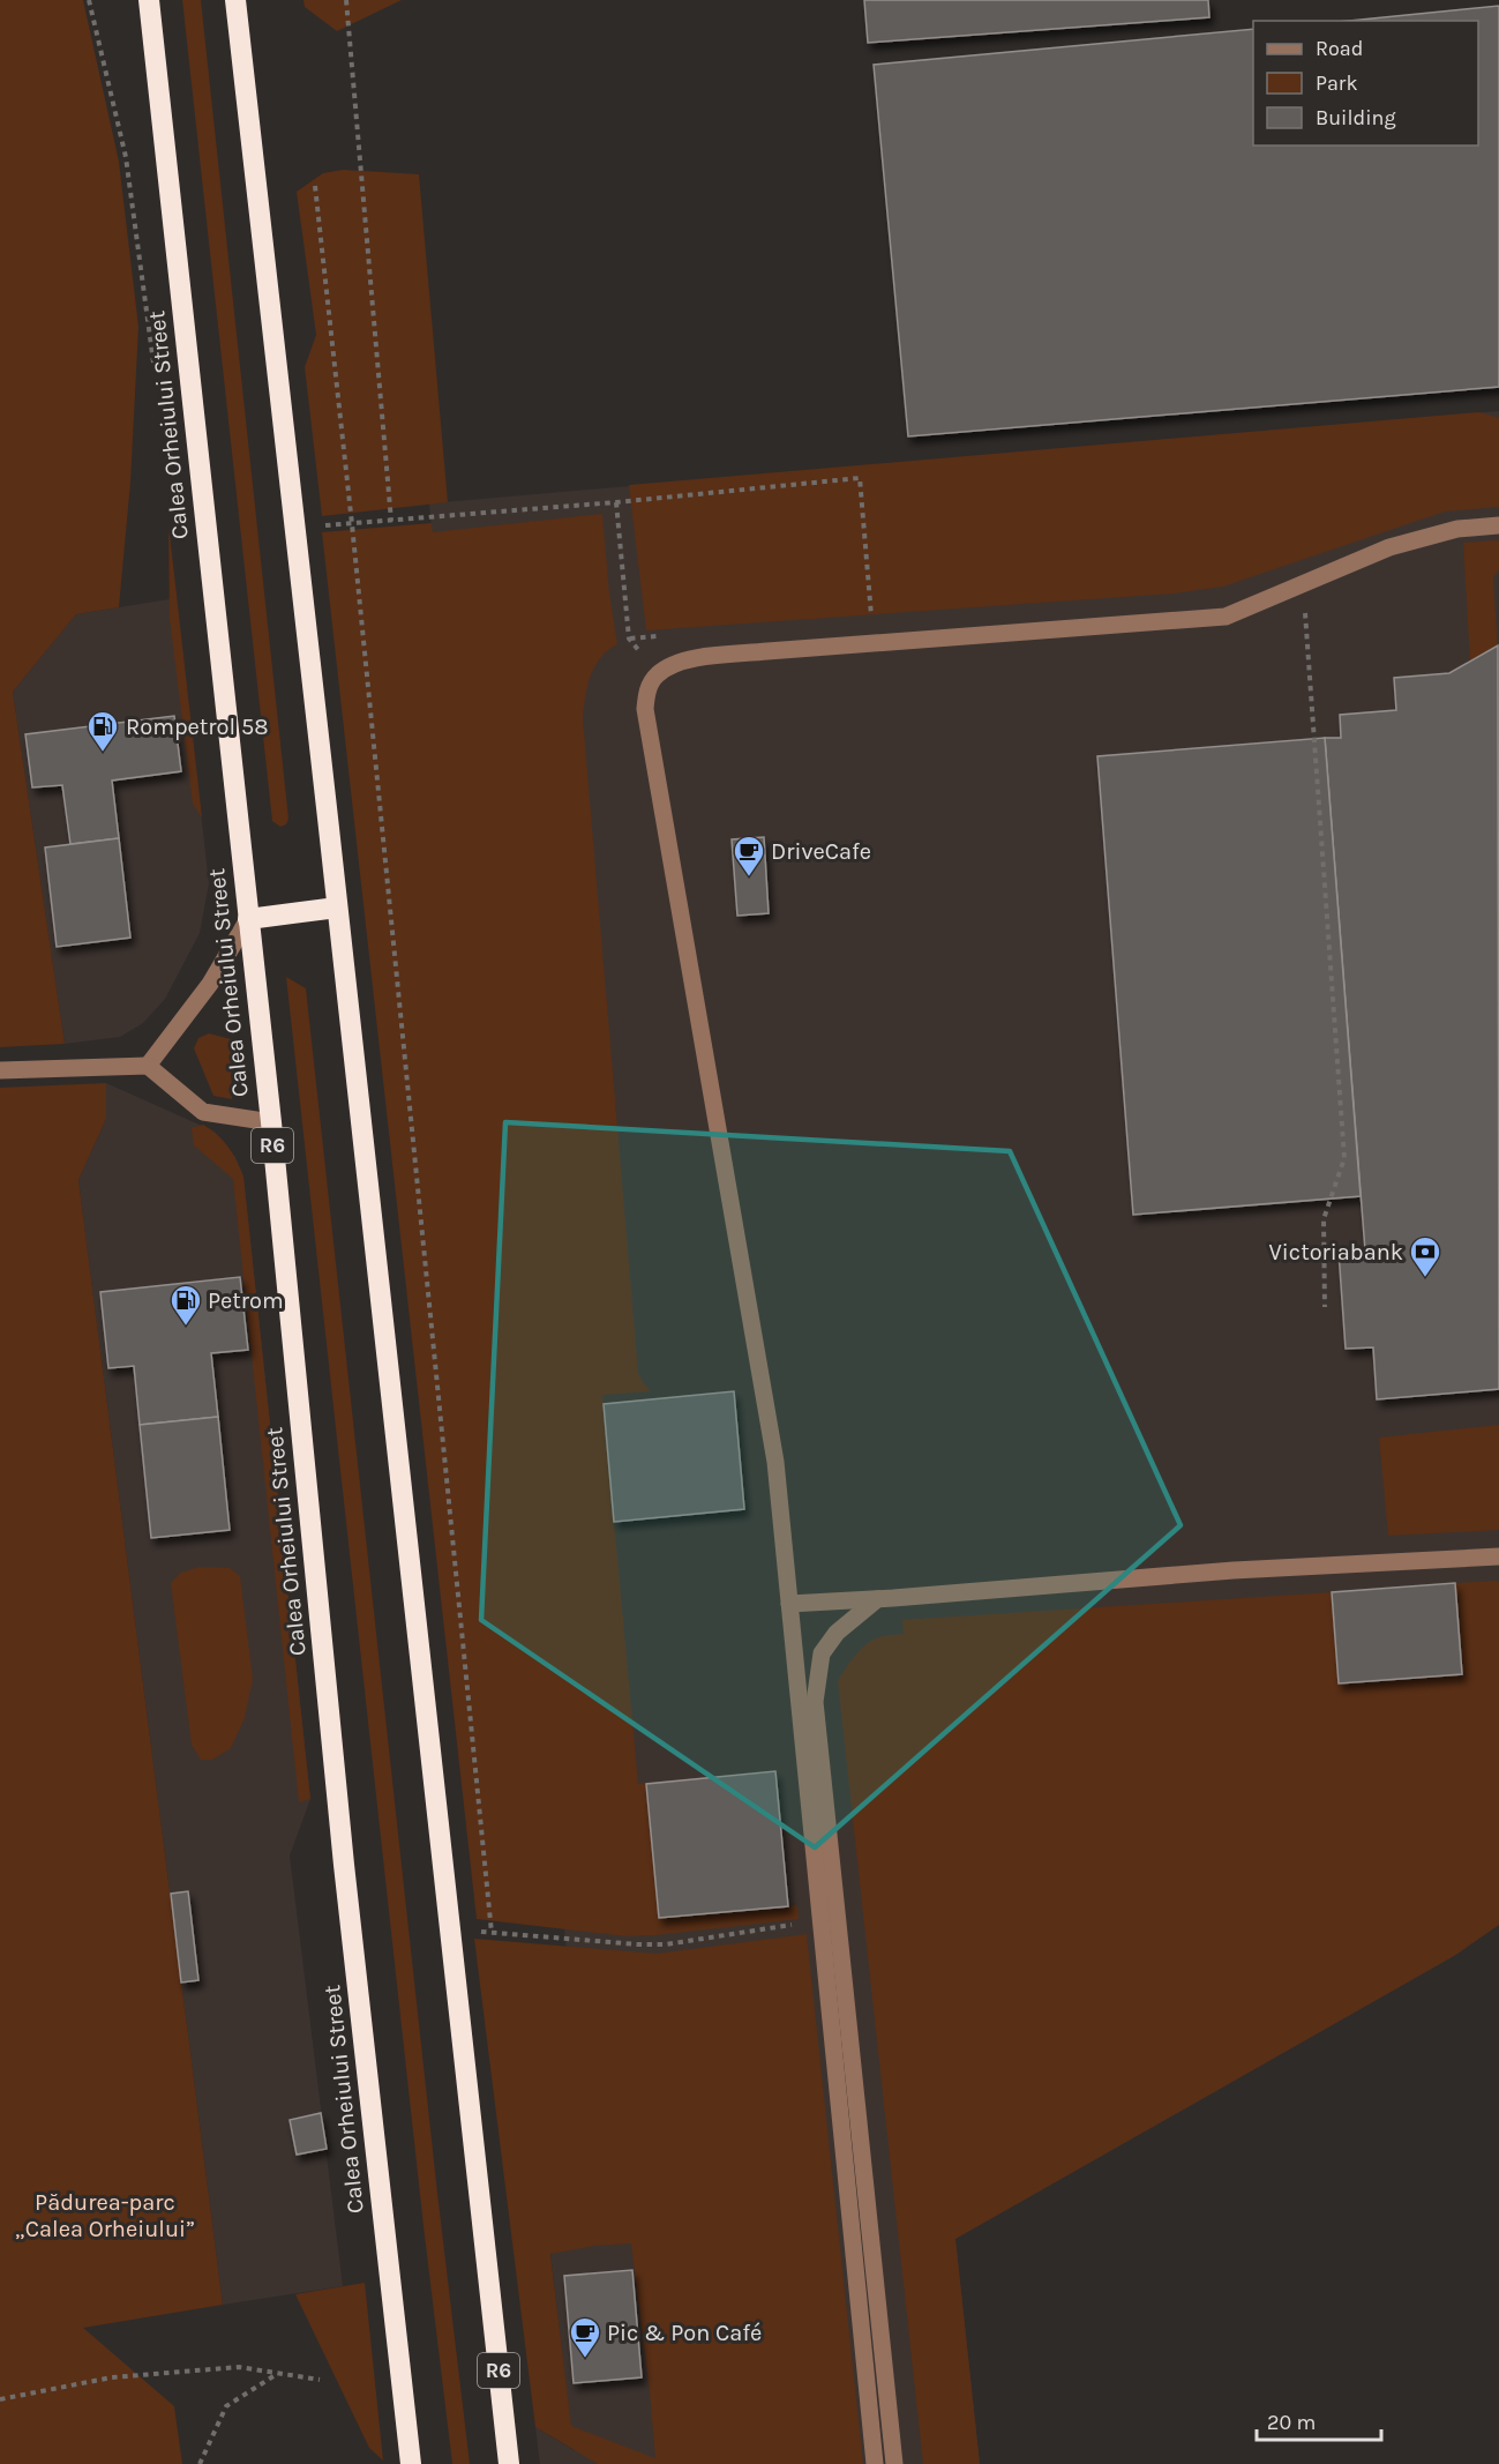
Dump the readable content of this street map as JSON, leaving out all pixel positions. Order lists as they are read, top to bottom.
{
  "streets": {
    "highway": ["Calea Orheiului Street", "R6"]
  },
  "parks": ["Pădurea-parc „Calea Orheiului”"],
  "places": {
    "fuel station": ["Rompetrol 58", "Petrom"],
    "cafe": ["DriveCafe", "Pic & Pon Café"],
    "bank": ["Victoriabank"]
  },
  "legend": ["Road", "Park", "Building"],
  "scale_bar": "20 m"
}
